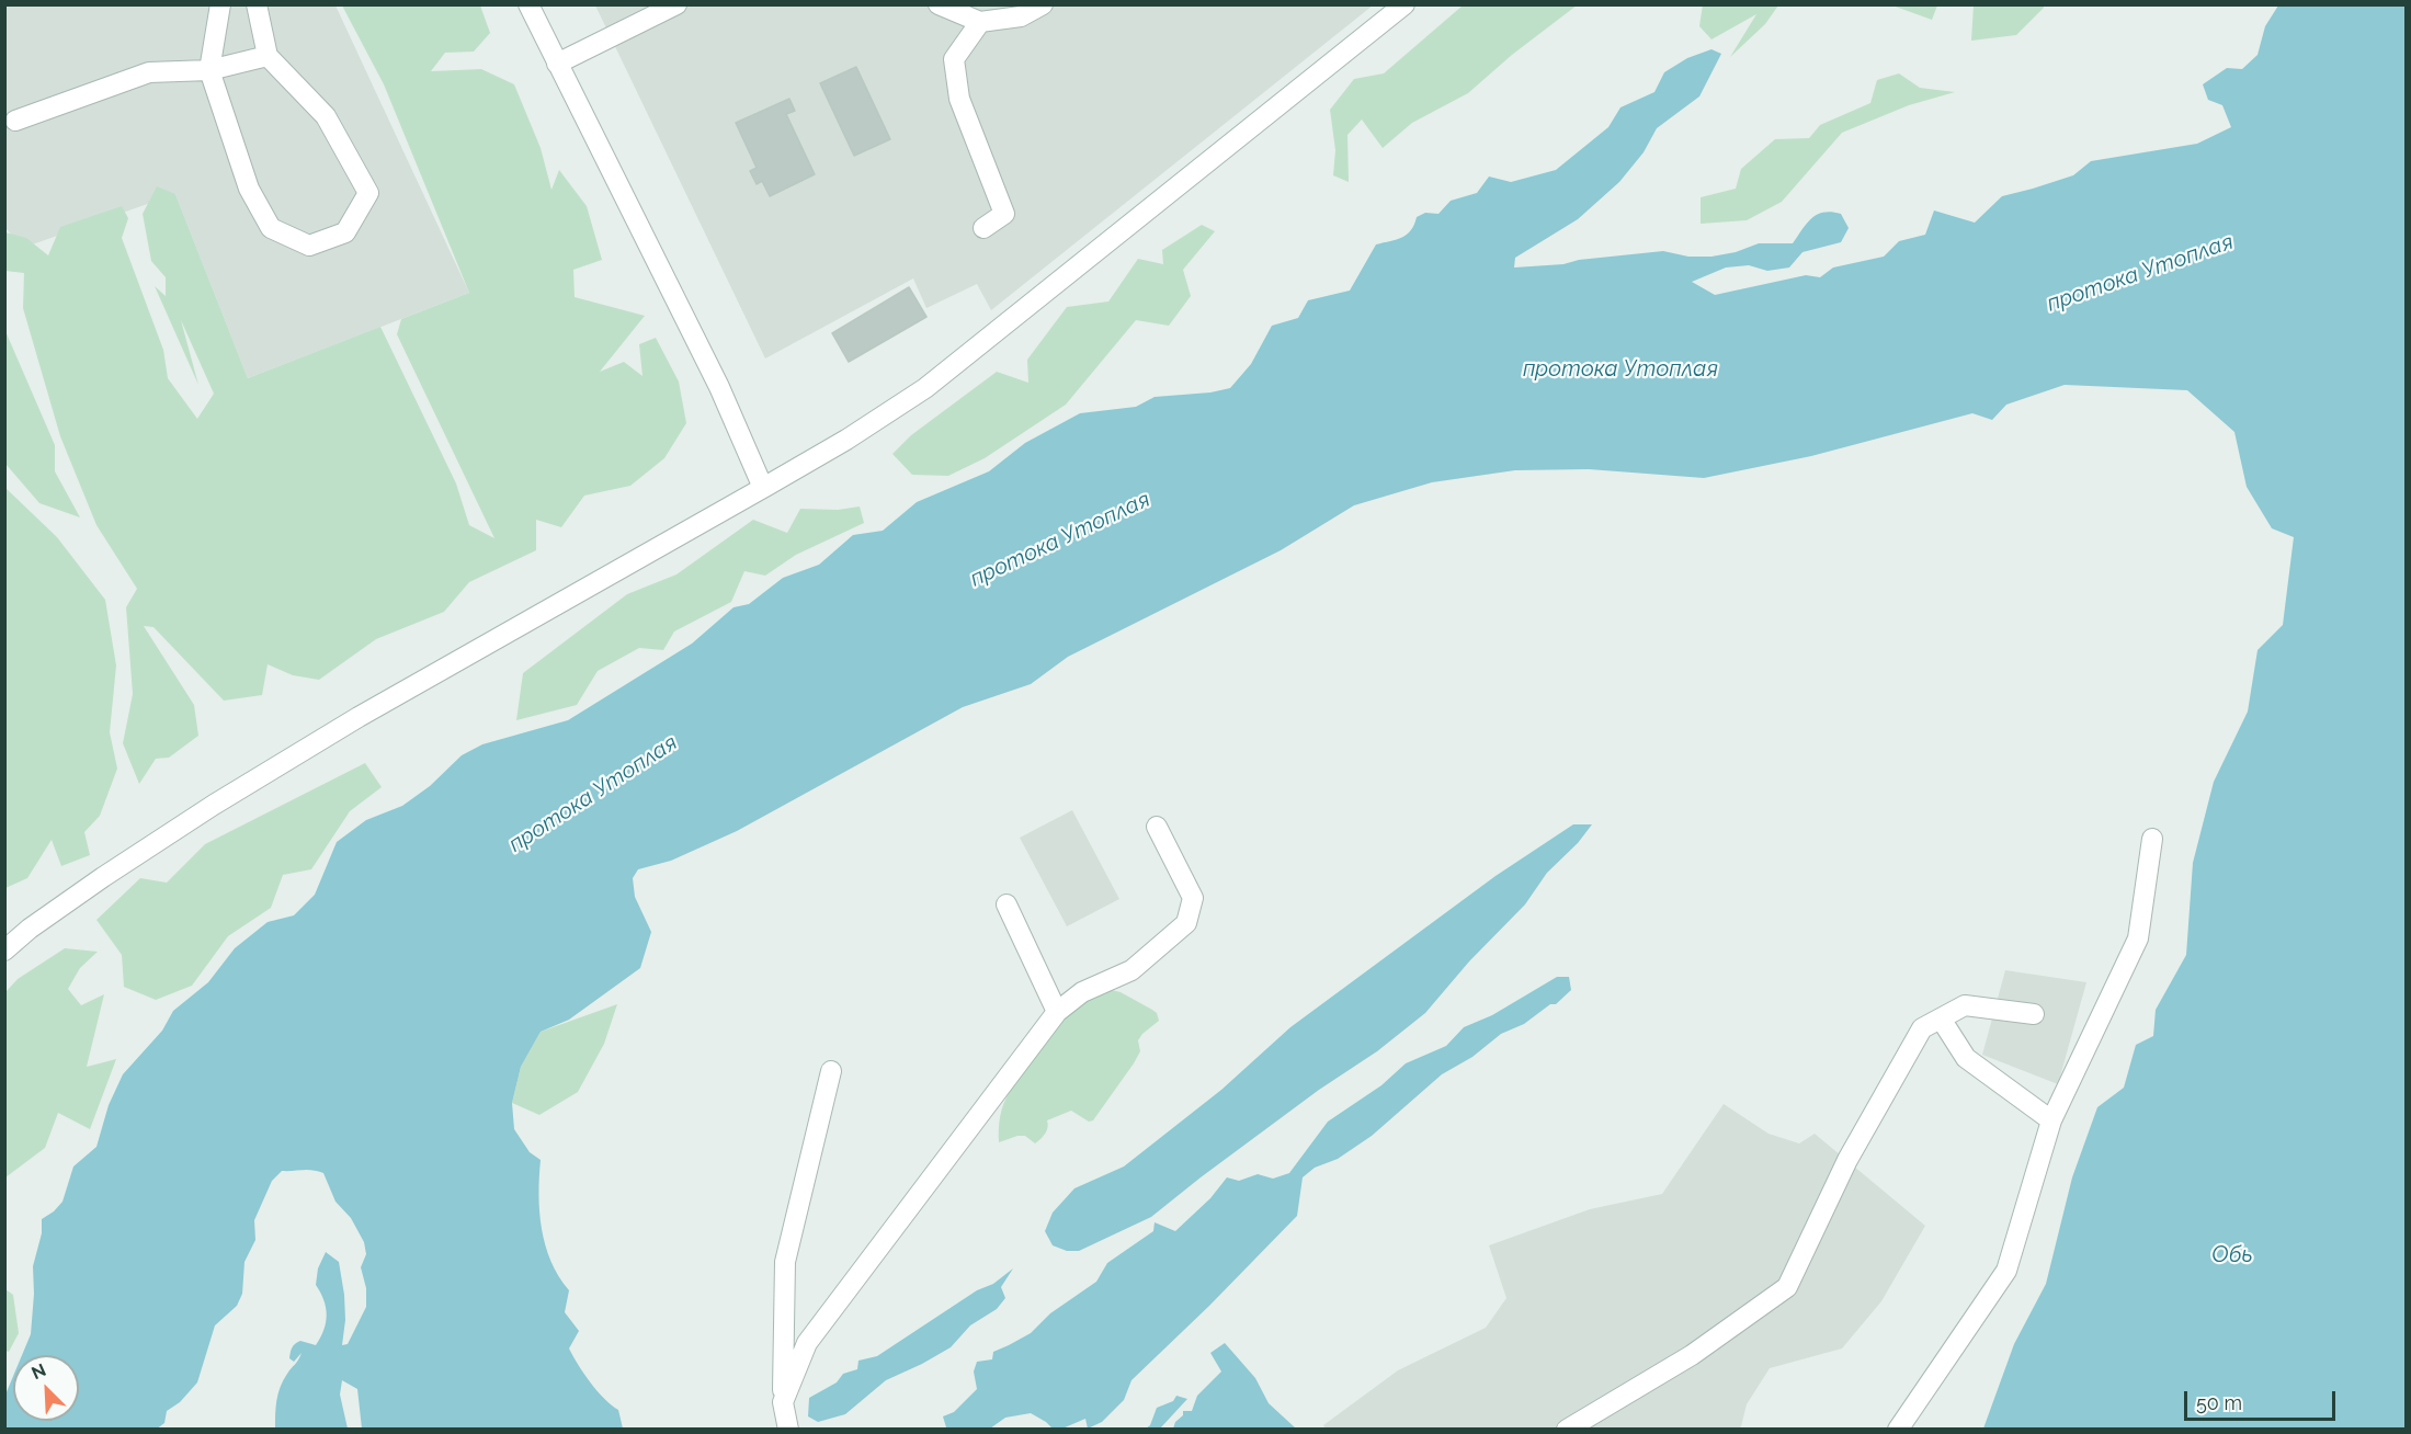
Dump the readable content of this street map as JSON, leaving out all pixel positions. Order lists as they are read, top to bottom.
{
  "water": ["протока Утоплая", "Обь"],
  "scale_bar": "50 m",
  "north": "top left"
}
